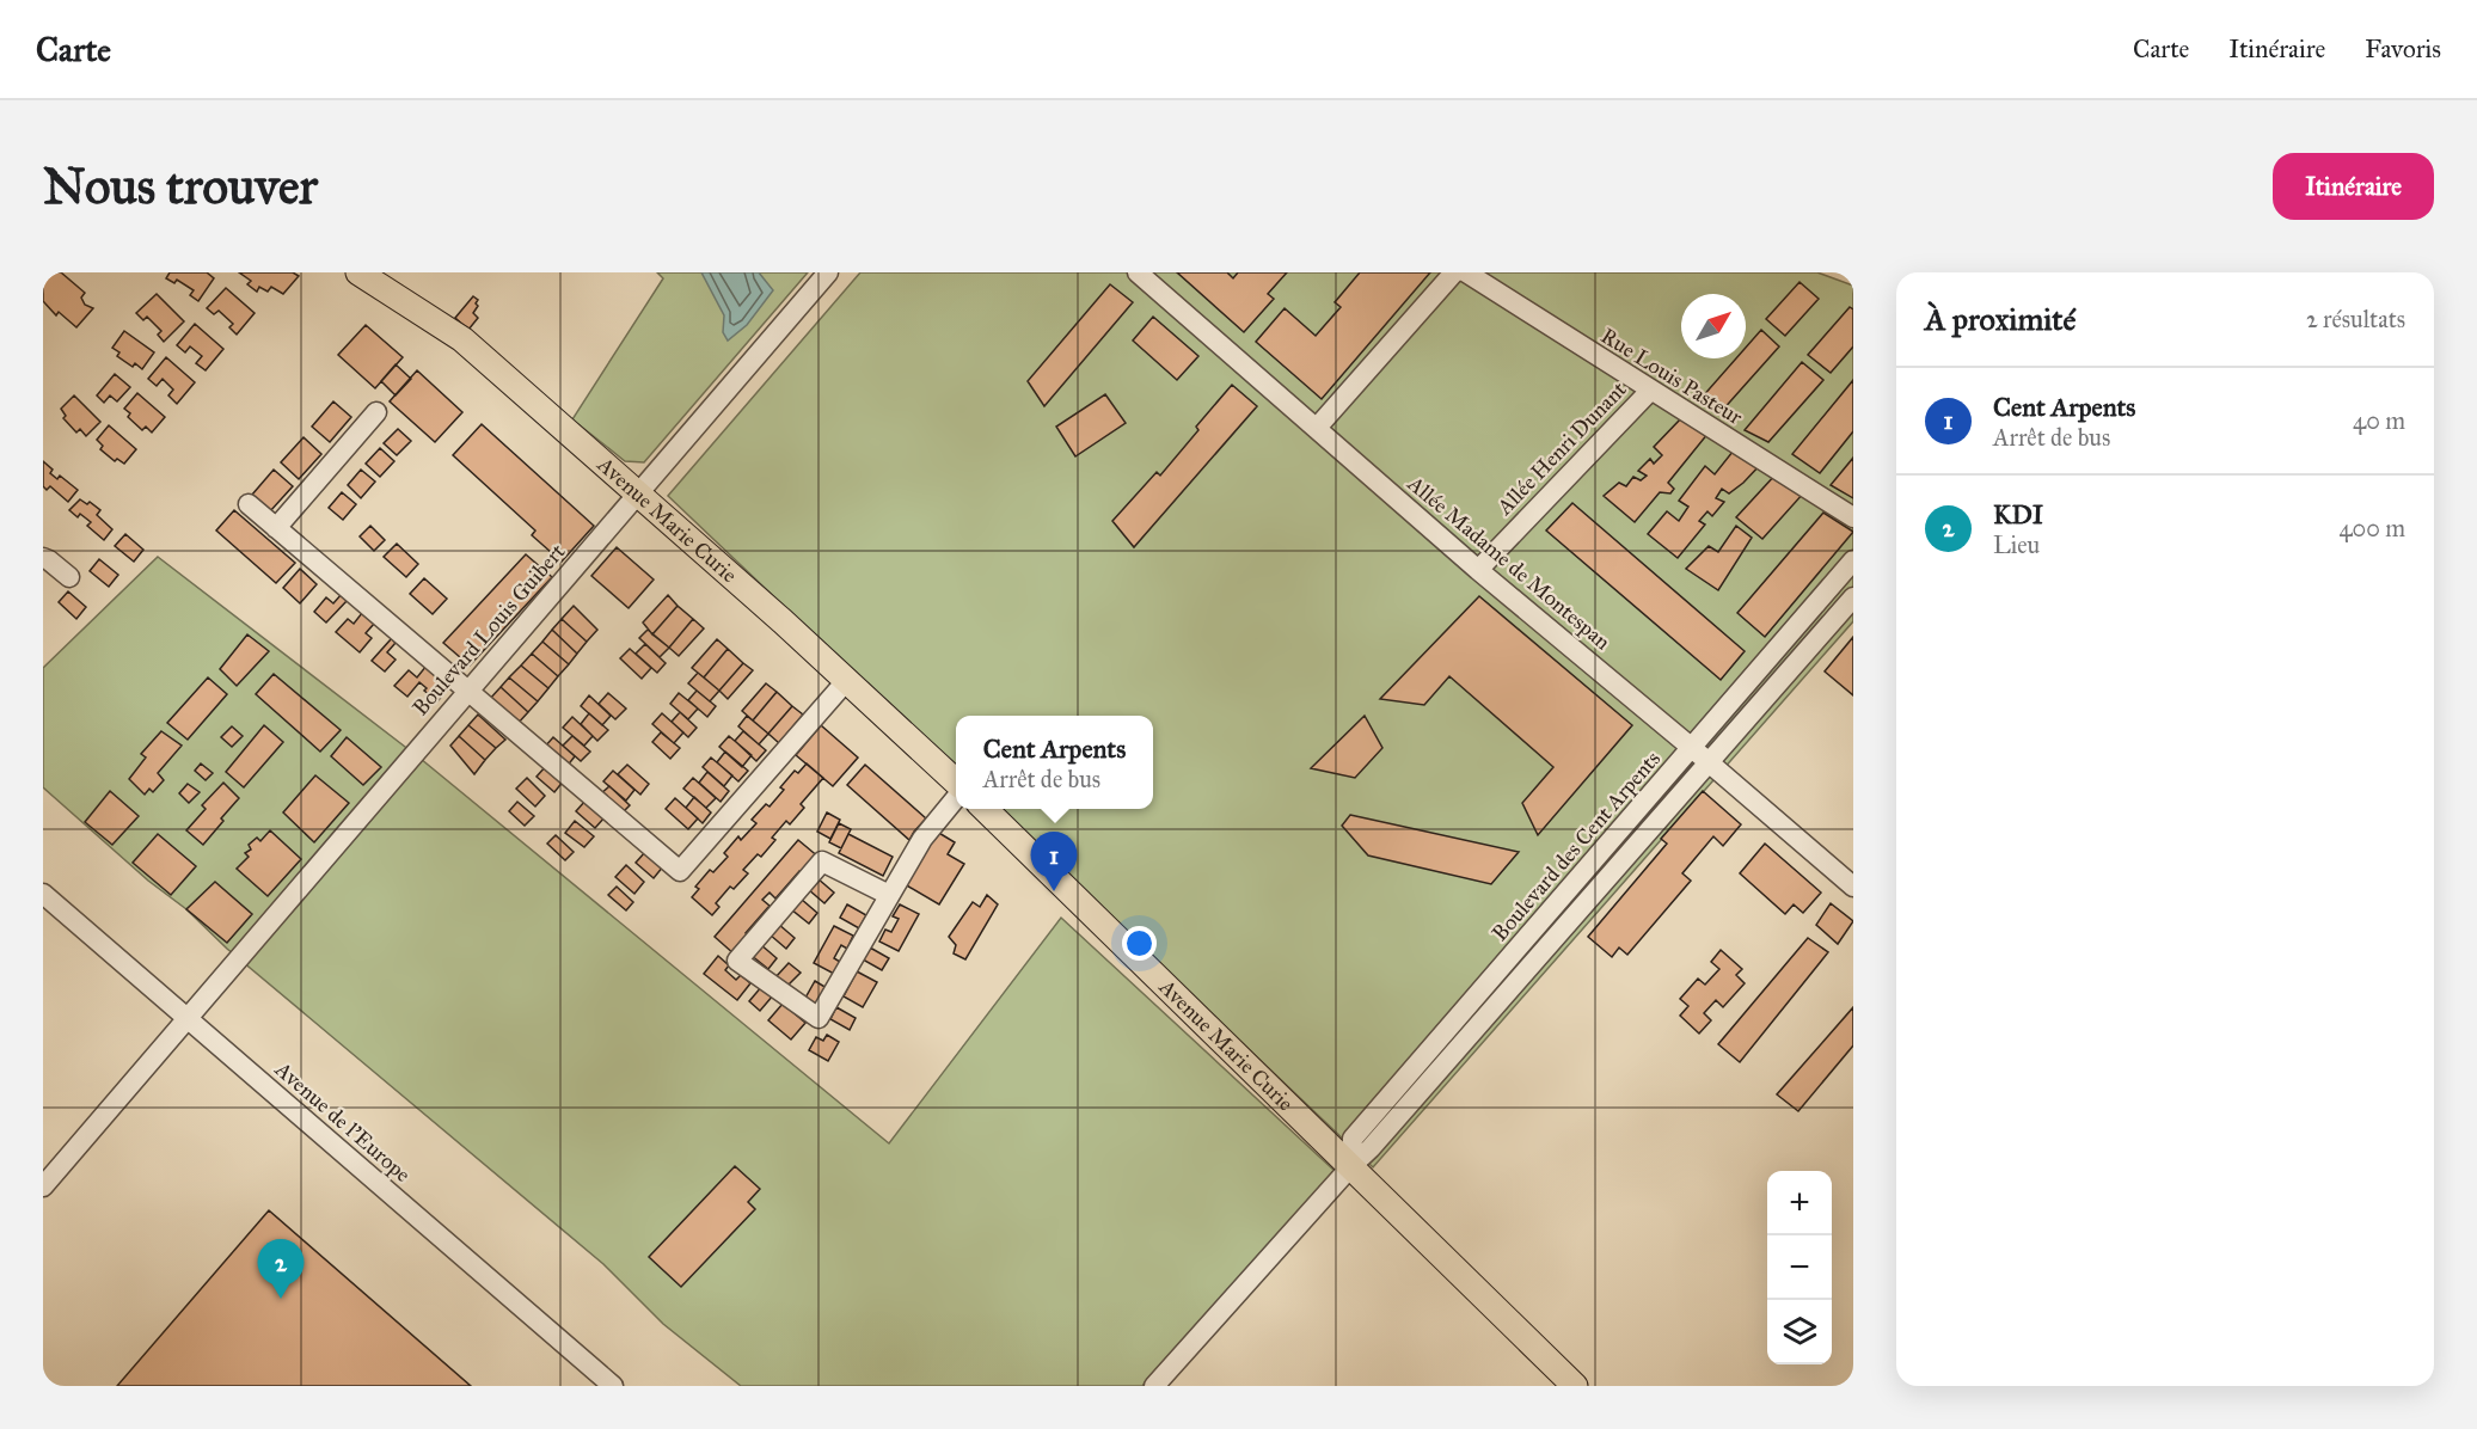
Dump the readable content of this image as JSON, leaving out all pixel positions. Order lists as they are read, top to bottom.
{
  "streets": {
    "main road": ["Avenue Marie Curie"],
    "street": [
      "Rue Louis Pasteur",
      "Allée Henri Dunant",
      "Allée Madame de Montespan",
      "Boulevard Louis Guibert",
      "Boulevard des Cent Arpents",
      "Avenue de l'Europe"
    ]
  },
  "crossings": [
    ["Rue Louis Pasteur", "Allée Henri Dunant"],
    ["Allée Henri Dunant", "Allée Madame de Montespan"],
    ["Avenue Marie Curie", "Boulevard Louis Guibert"],
    ["Avenue Marie Curie", "Boulevard des Cent Arpents"],
    ["Allée Madame de Montespan", "Boulevard des Cent Arpents"],
    ["Boulevard Louis Guibert", "Avenue de l'Europe"]
  ],
  "north": "top right",
  "page": {
    "header": "Carte",
    "nav": ["Carte", "Itinéraire", "Favoris"],
    "buttons": "Itinéraire",
    "title": "Nous trouver",
    "heading": ["À proximité", "2 résultats"],
    "list": [
      {
        "mark": "1",
        "name": "Cent Arpents",
        "note": "Arrêt de bus",
        "value": "40 m"
      },
      {
        "mark": "2",
        "name": "KDI",
        "note": "Lieu",
        "value": "400 m"
      }
    ],
    "popup": ["Cent Arpents", "Arrêt de bus"],
    "pins": ["1", "2"],
    "map_buttons": ["+", "−"]
  }
}
